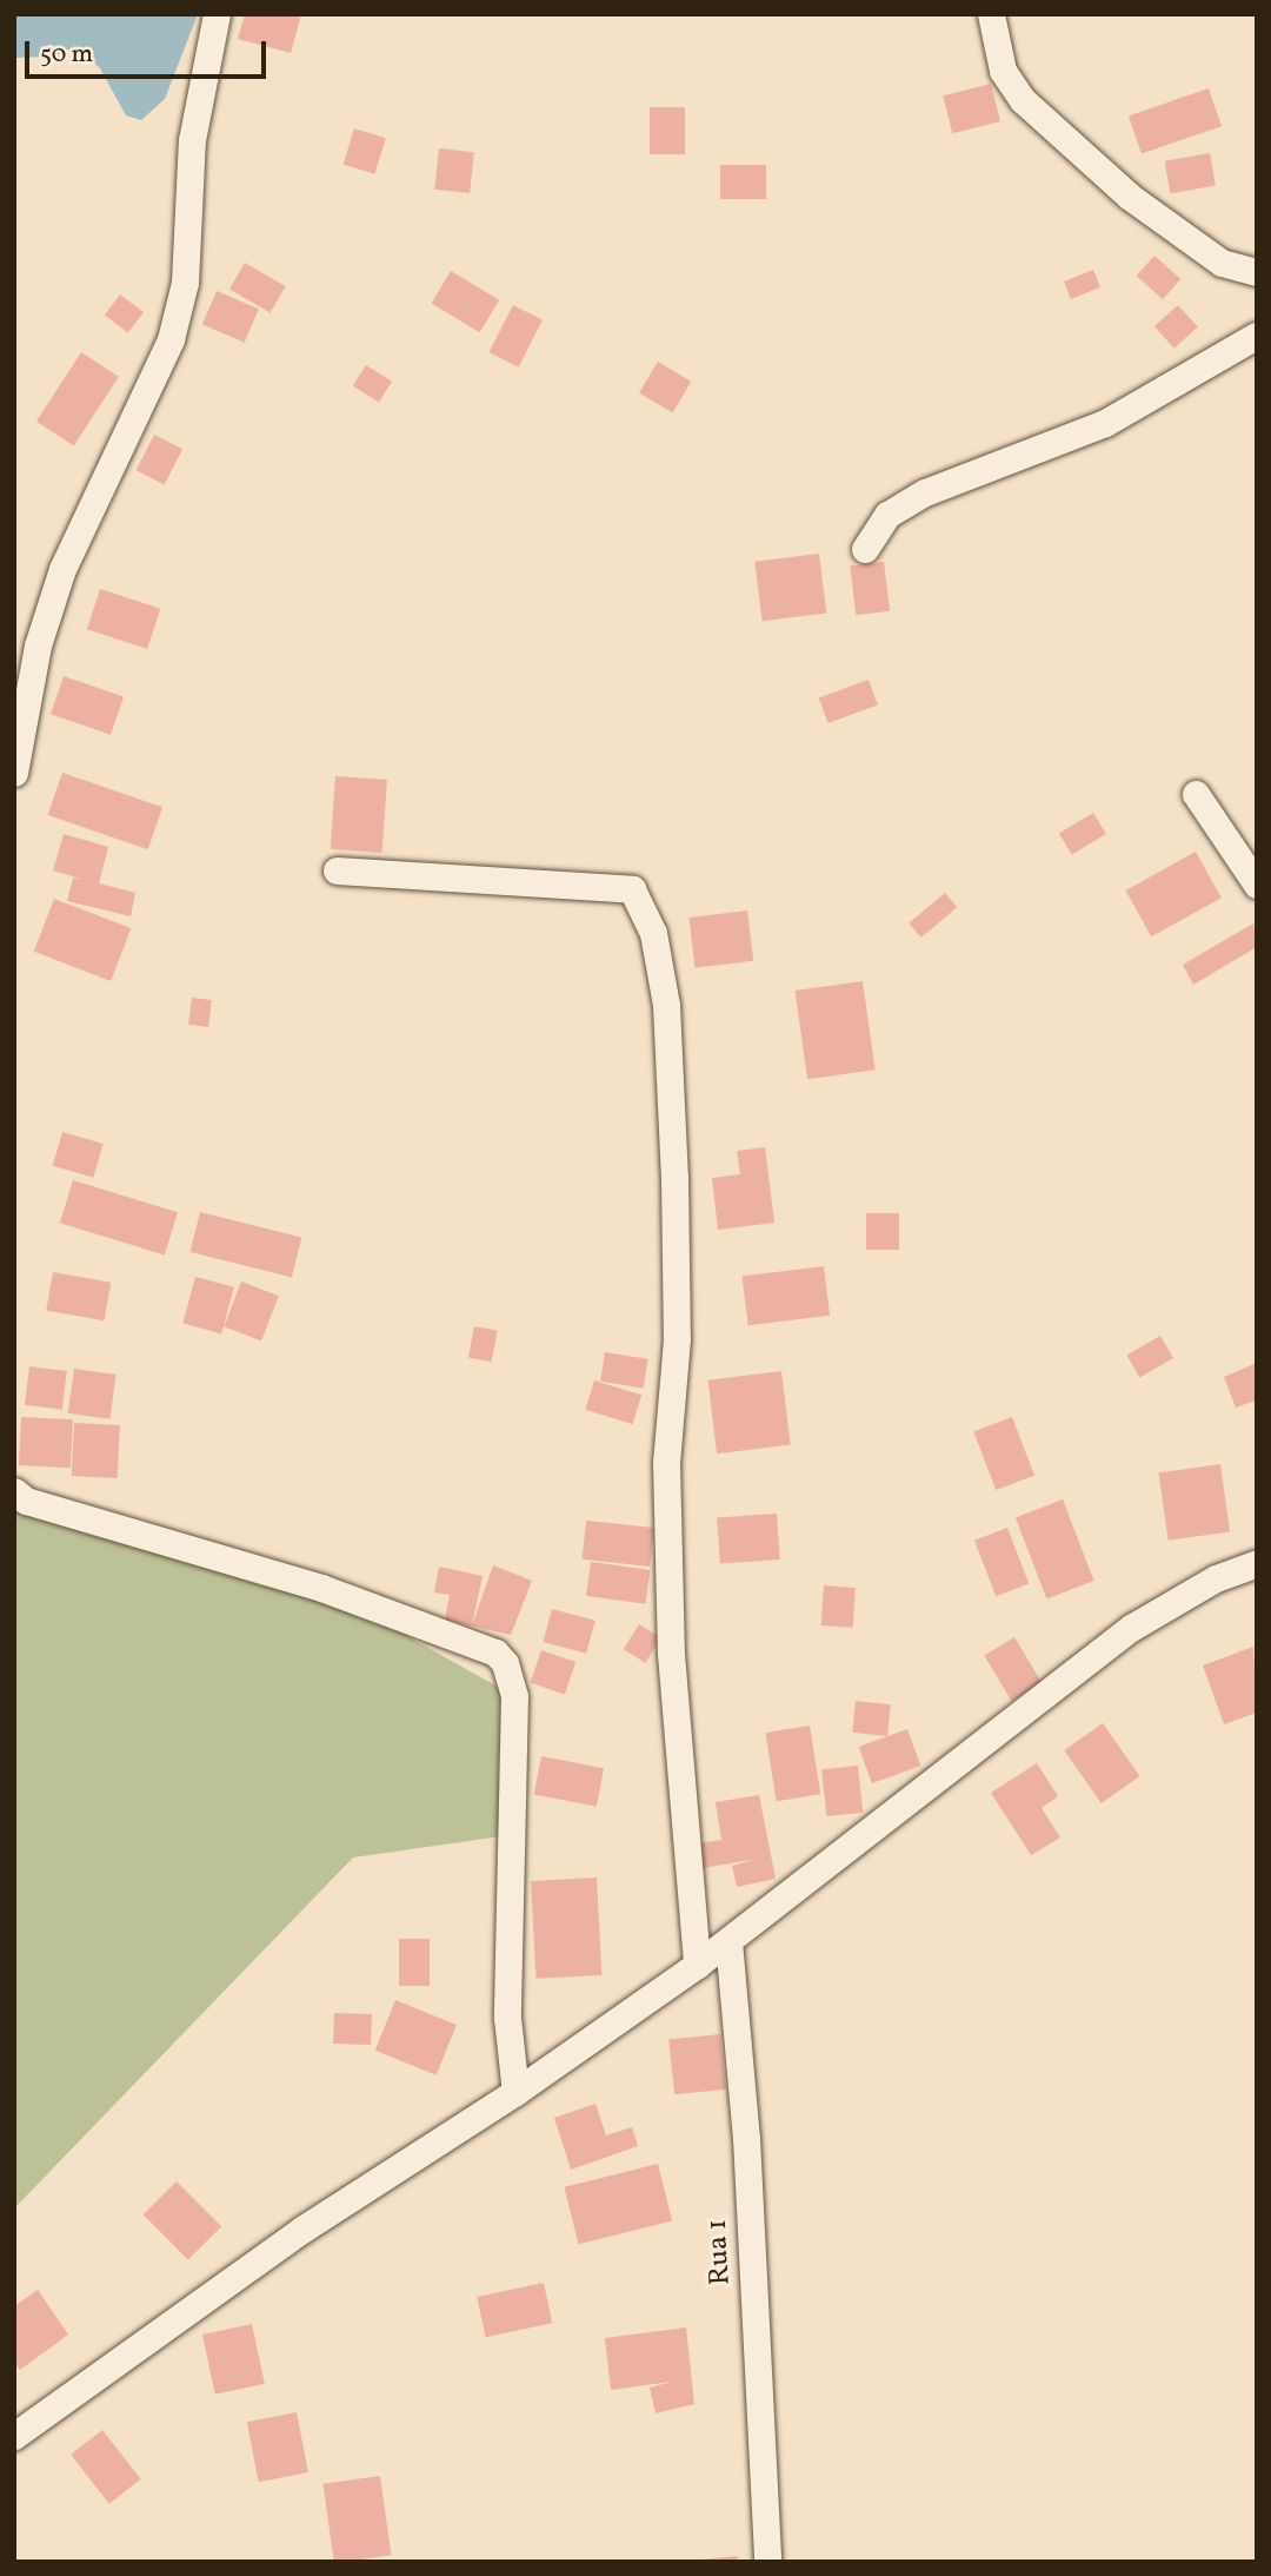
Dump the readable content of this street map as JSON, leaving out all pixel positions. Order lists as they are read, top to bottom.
{
  "streets": {
    "street": ["Rua 1"]
  },
  "scale_bar": "50 m"
}
